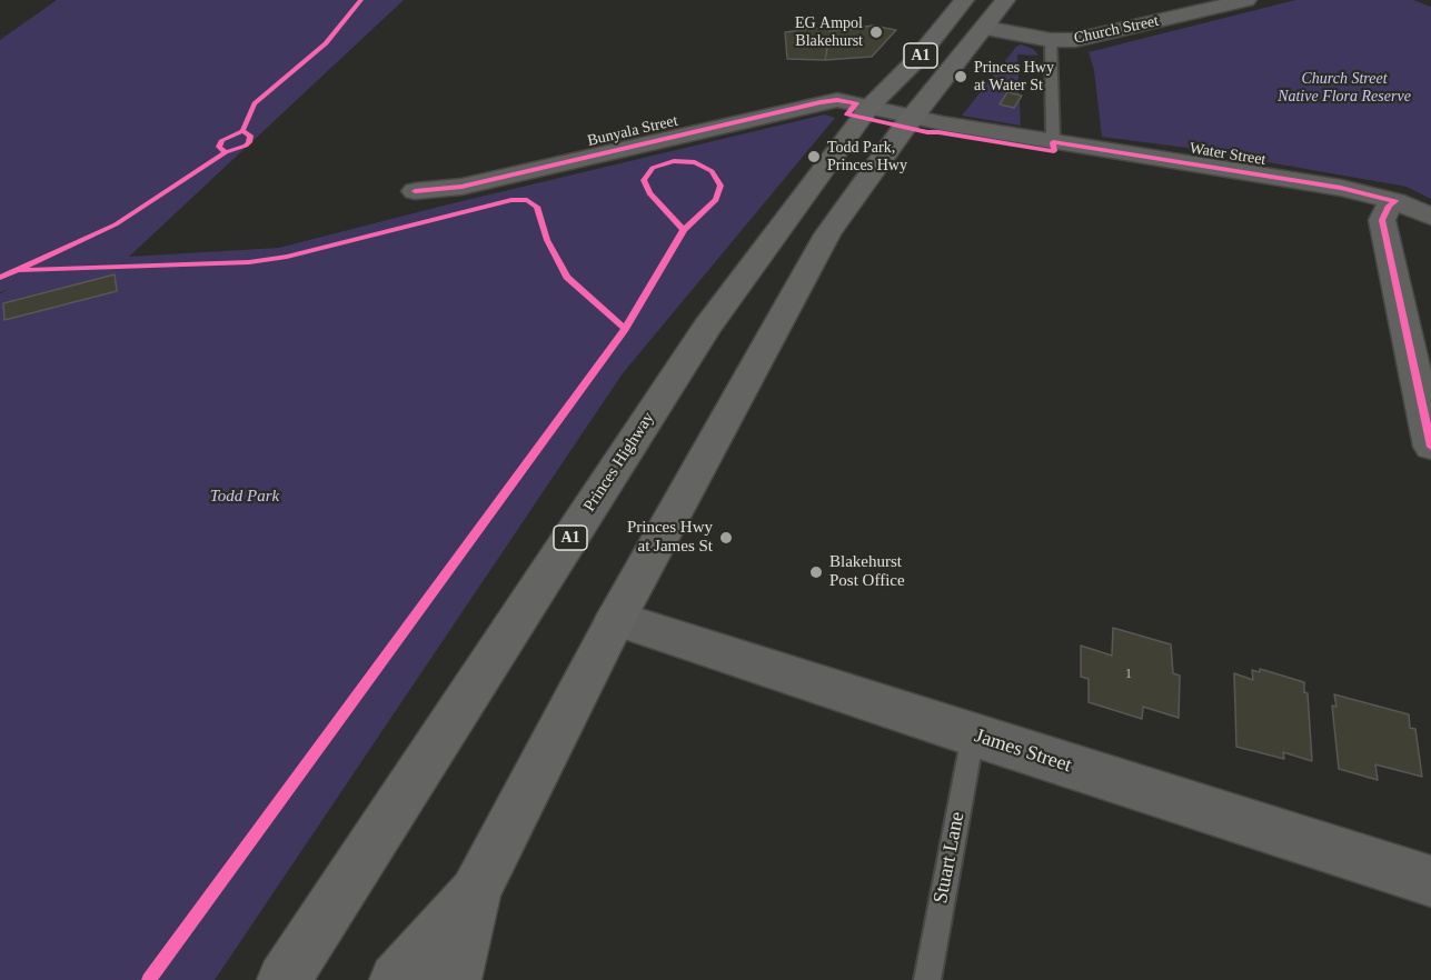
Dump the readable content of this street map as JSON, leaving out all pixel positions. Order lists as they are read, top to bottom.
{
  "streets": {
    "highway": ["A1", "Princes Highway"],
    "street": [
      "Church Street",
      "Bunyala Street",
      "Water Street",
      "James Street"
    ],
    "lane": ["Stuart Lane"]
  },
  "crossings": [
    ["Church Street", "A1"],
    ["A1", "Bunyala Street"],
    ["A1", "Water Street"],
    ["A1", "James Street"],
    ["Bunyala Street", "Water Street"],
    ["Bunyala Street", "Princes Highway"],
    ["James Street", "Stuart Lane"]
  ],
  "parks": ["Church Street Native Flora Reserve", "Todd Park"],
  "places": [
    "EG Ampol Blakehurst",
    "Princes Hwy at Water St",
    "Todd Park, Princes Hwy",
    "Princes Hwy at James St",
    "Blakehurst Post Office"
  ],
  "house_numbers": ["1"]
}
